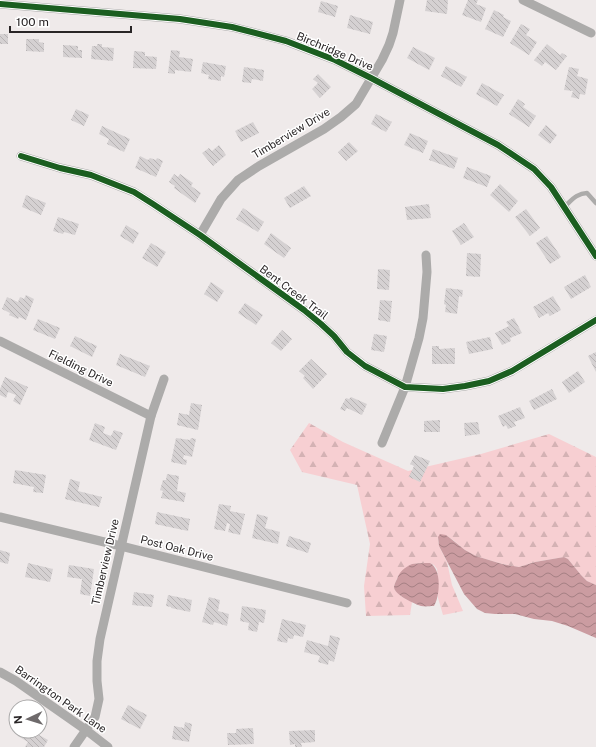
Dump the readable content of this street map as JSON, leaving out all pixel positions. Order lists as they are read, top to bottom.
{
  "streets": {
    "street": [
      "Birchridge Drive",
      "Timberview Drive",
      "Bent Creek Trail",
      "Fielding Drive",
      "Post Oak Drive",
      "Barrington Park Lane"
    ]
  },
  "crossings": [
    ["Birchridge Drive", "Timberview Drive"],
    ["Timberview Drive", "Bent Creek Trail"],
    ["Timberview Drive", "Fielding Drive"],
    ["Timberview Drive", "Post Oak Drive"],
    ["Timberview Drive", "Barrington Park Lane"]
  ],
  "scale_bar": "100 m",
  "north": "left"
}
